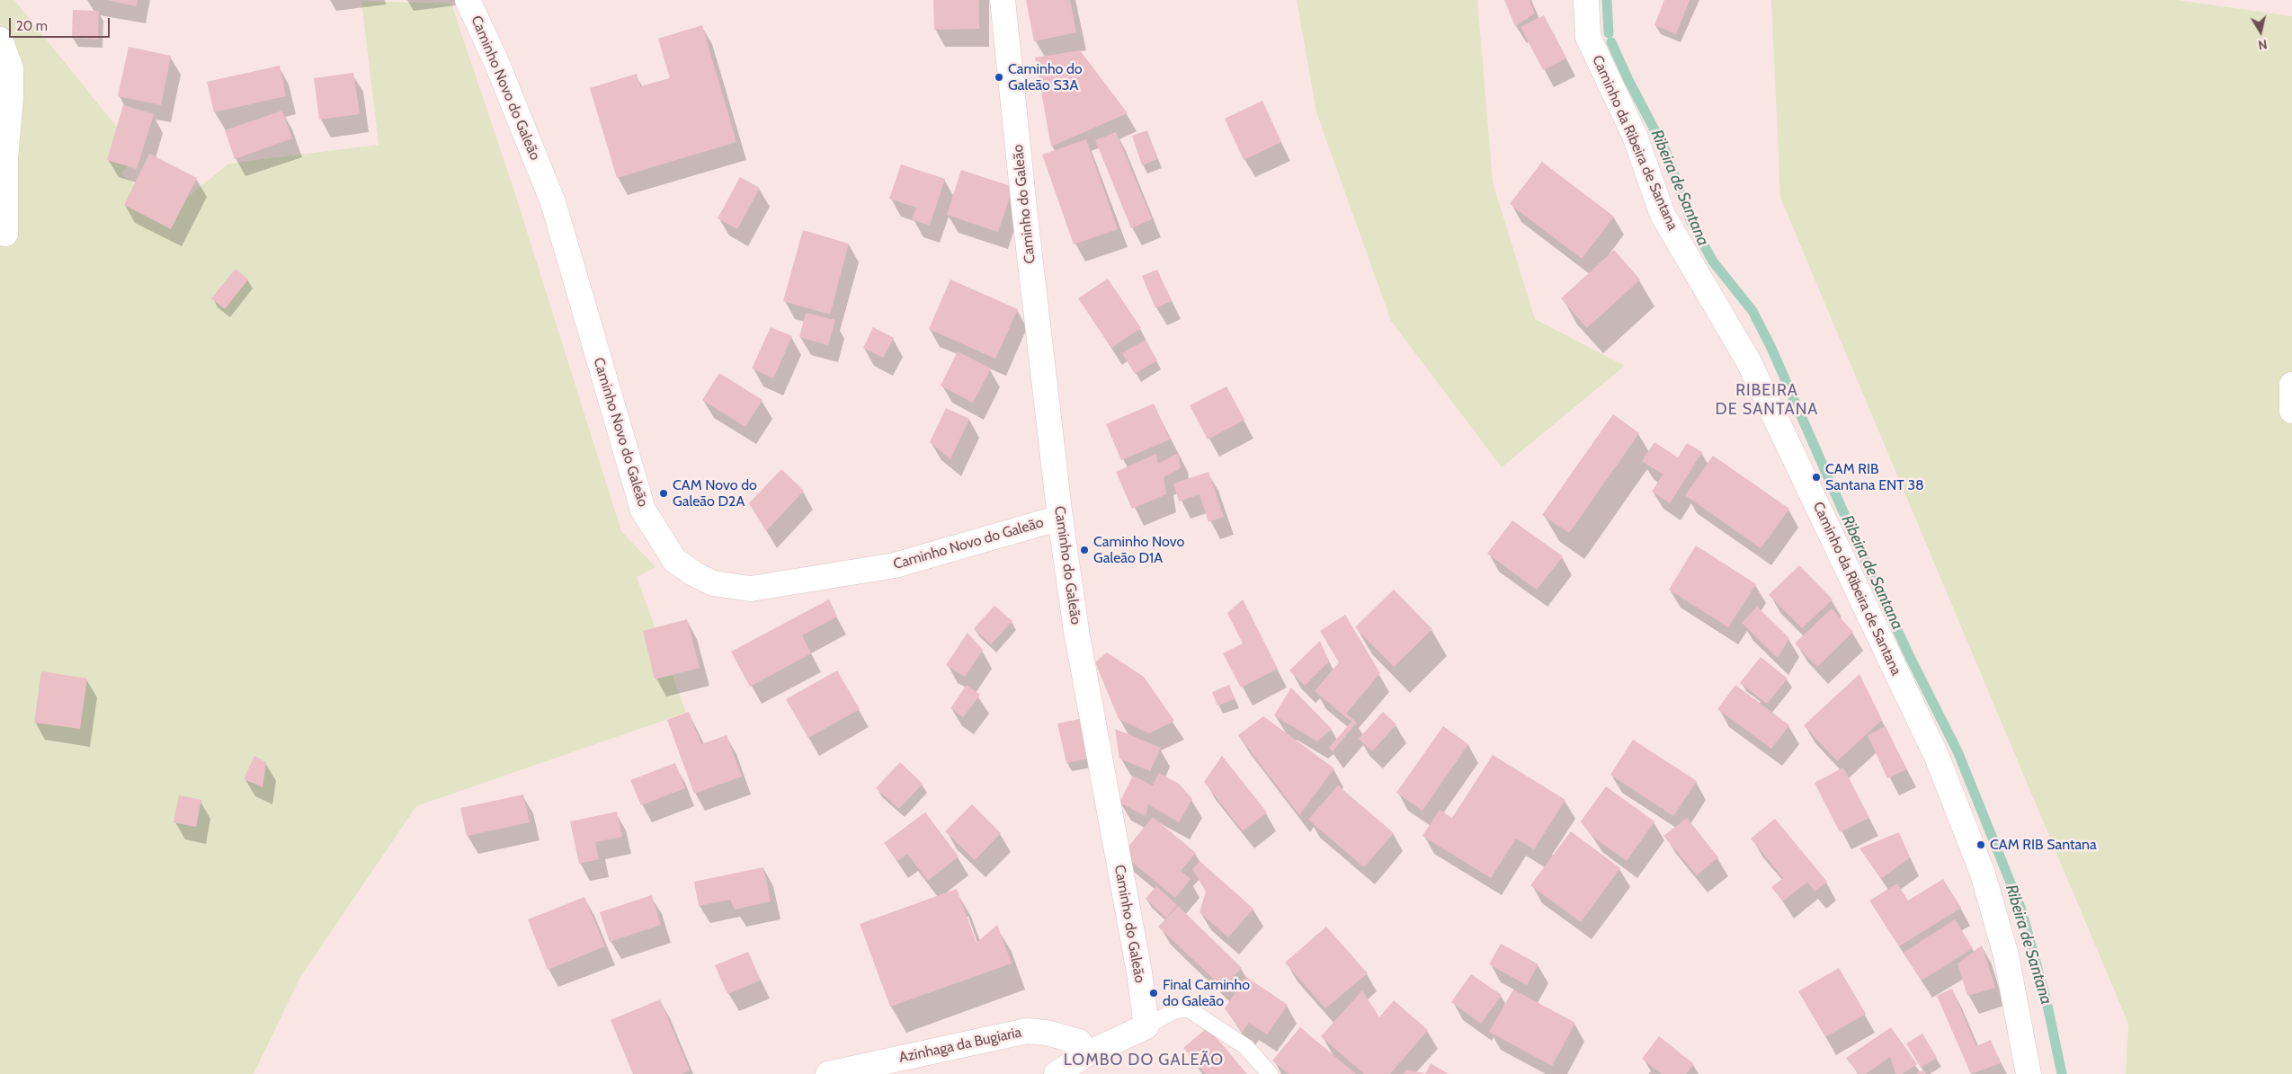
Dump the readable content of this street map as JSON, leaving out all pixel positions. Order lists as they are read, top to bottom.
{
  "streets": {
    "street": [
      "Caminho Novo do Galeão",
      "Caminho da Ribeira de Santana",
      "Caminho do Galeão",
      "Azinhaga da Bugiaria"
    ]
  },
  "crossings": [
    ["Caminho Novo do Galeão", "Caminho do Galeão"]
  ],
  "districts": ["RIBEIRA DE SANTANA", "LOMBO DO GALEÃO"],
  "water": ["Ribeira de Santana"],
  "places": [
    "Caminho do Galeão S3A",
    "CAM RIB Santana ENT 38",
    "CAM Novo do Galeão D2A",
    "Caminho Novo Galeão D1A",
    "CAM RIB Santana",
    "Final Caminho do Galeão"
  ],
  "scale_bar": "20 m",
  "north": "bottom"
}
